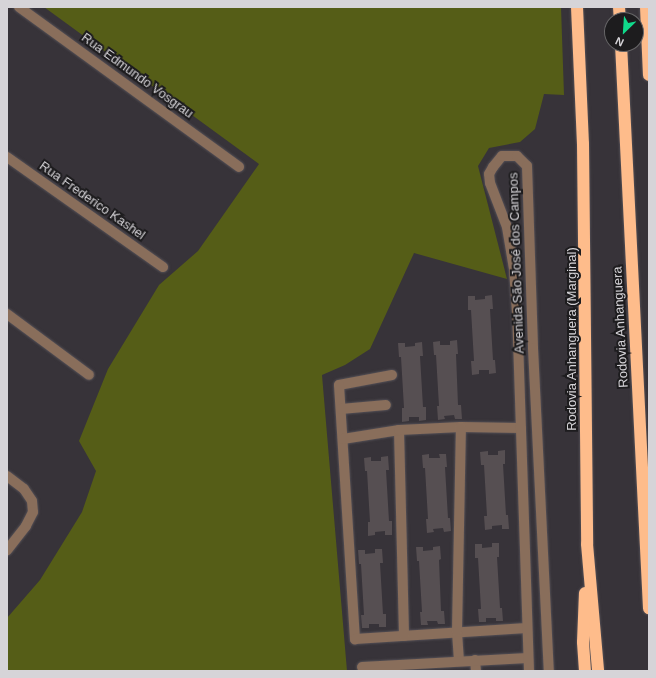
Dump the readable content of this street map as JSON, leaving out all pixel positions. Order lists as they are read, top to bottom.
{
  "streets": {
    "highway": ["Rodovia Anhanguera", "Rodovia Anhanguera (Marginal)"],
    "street": ["Rua Edmundo Vosgrau", "Rua Frederico Kashel", "Avenida São José dos Campos"]
  },
  "north": "bottom left"
}
